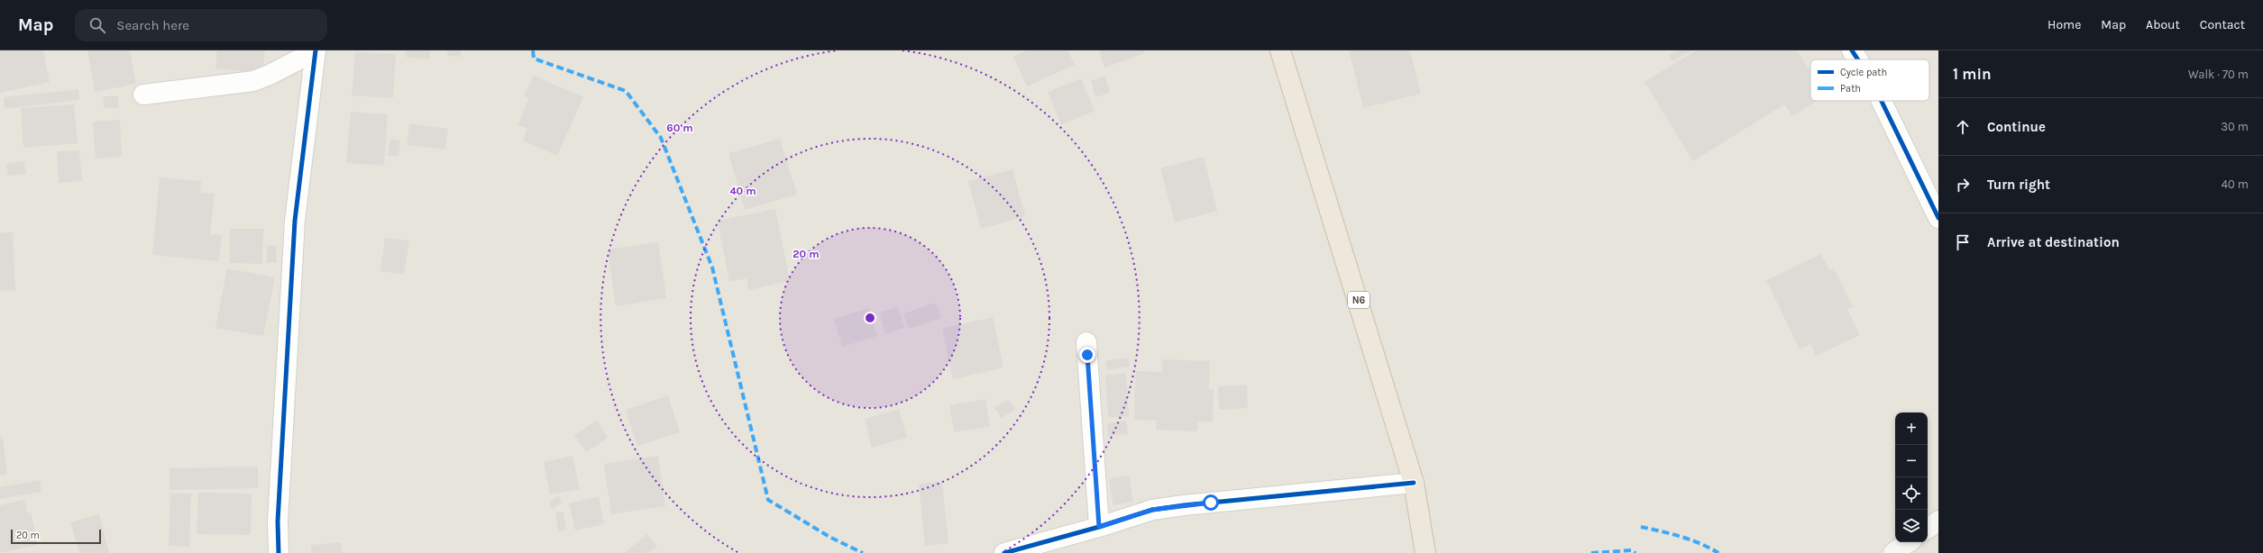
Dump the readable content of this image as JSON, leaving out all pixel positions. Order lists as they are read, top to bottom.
{
  "streets": {
    "highway": ["N6"]
  },
  "legend": ["Cycle path", "Path"],
  "scale_bar": "20 m",
  "page": {
    "header": "Map",
    "search": "Search here",
    "nav": [
      "Home",
      "Map",
      "About",
      "Contact"
    ],
    "heading": ["1 min", "Walk · 70 m"],
    "list": [
      ["Continue", "30 m"],
      ["Turn right", "40 m"],
      "Arrive at destination"
    ],
    "map_buttons": ["+", "−"],
    "scale": "20 m"
  },
  "rings": ["60 m", "40 m", "20 m"]
}
